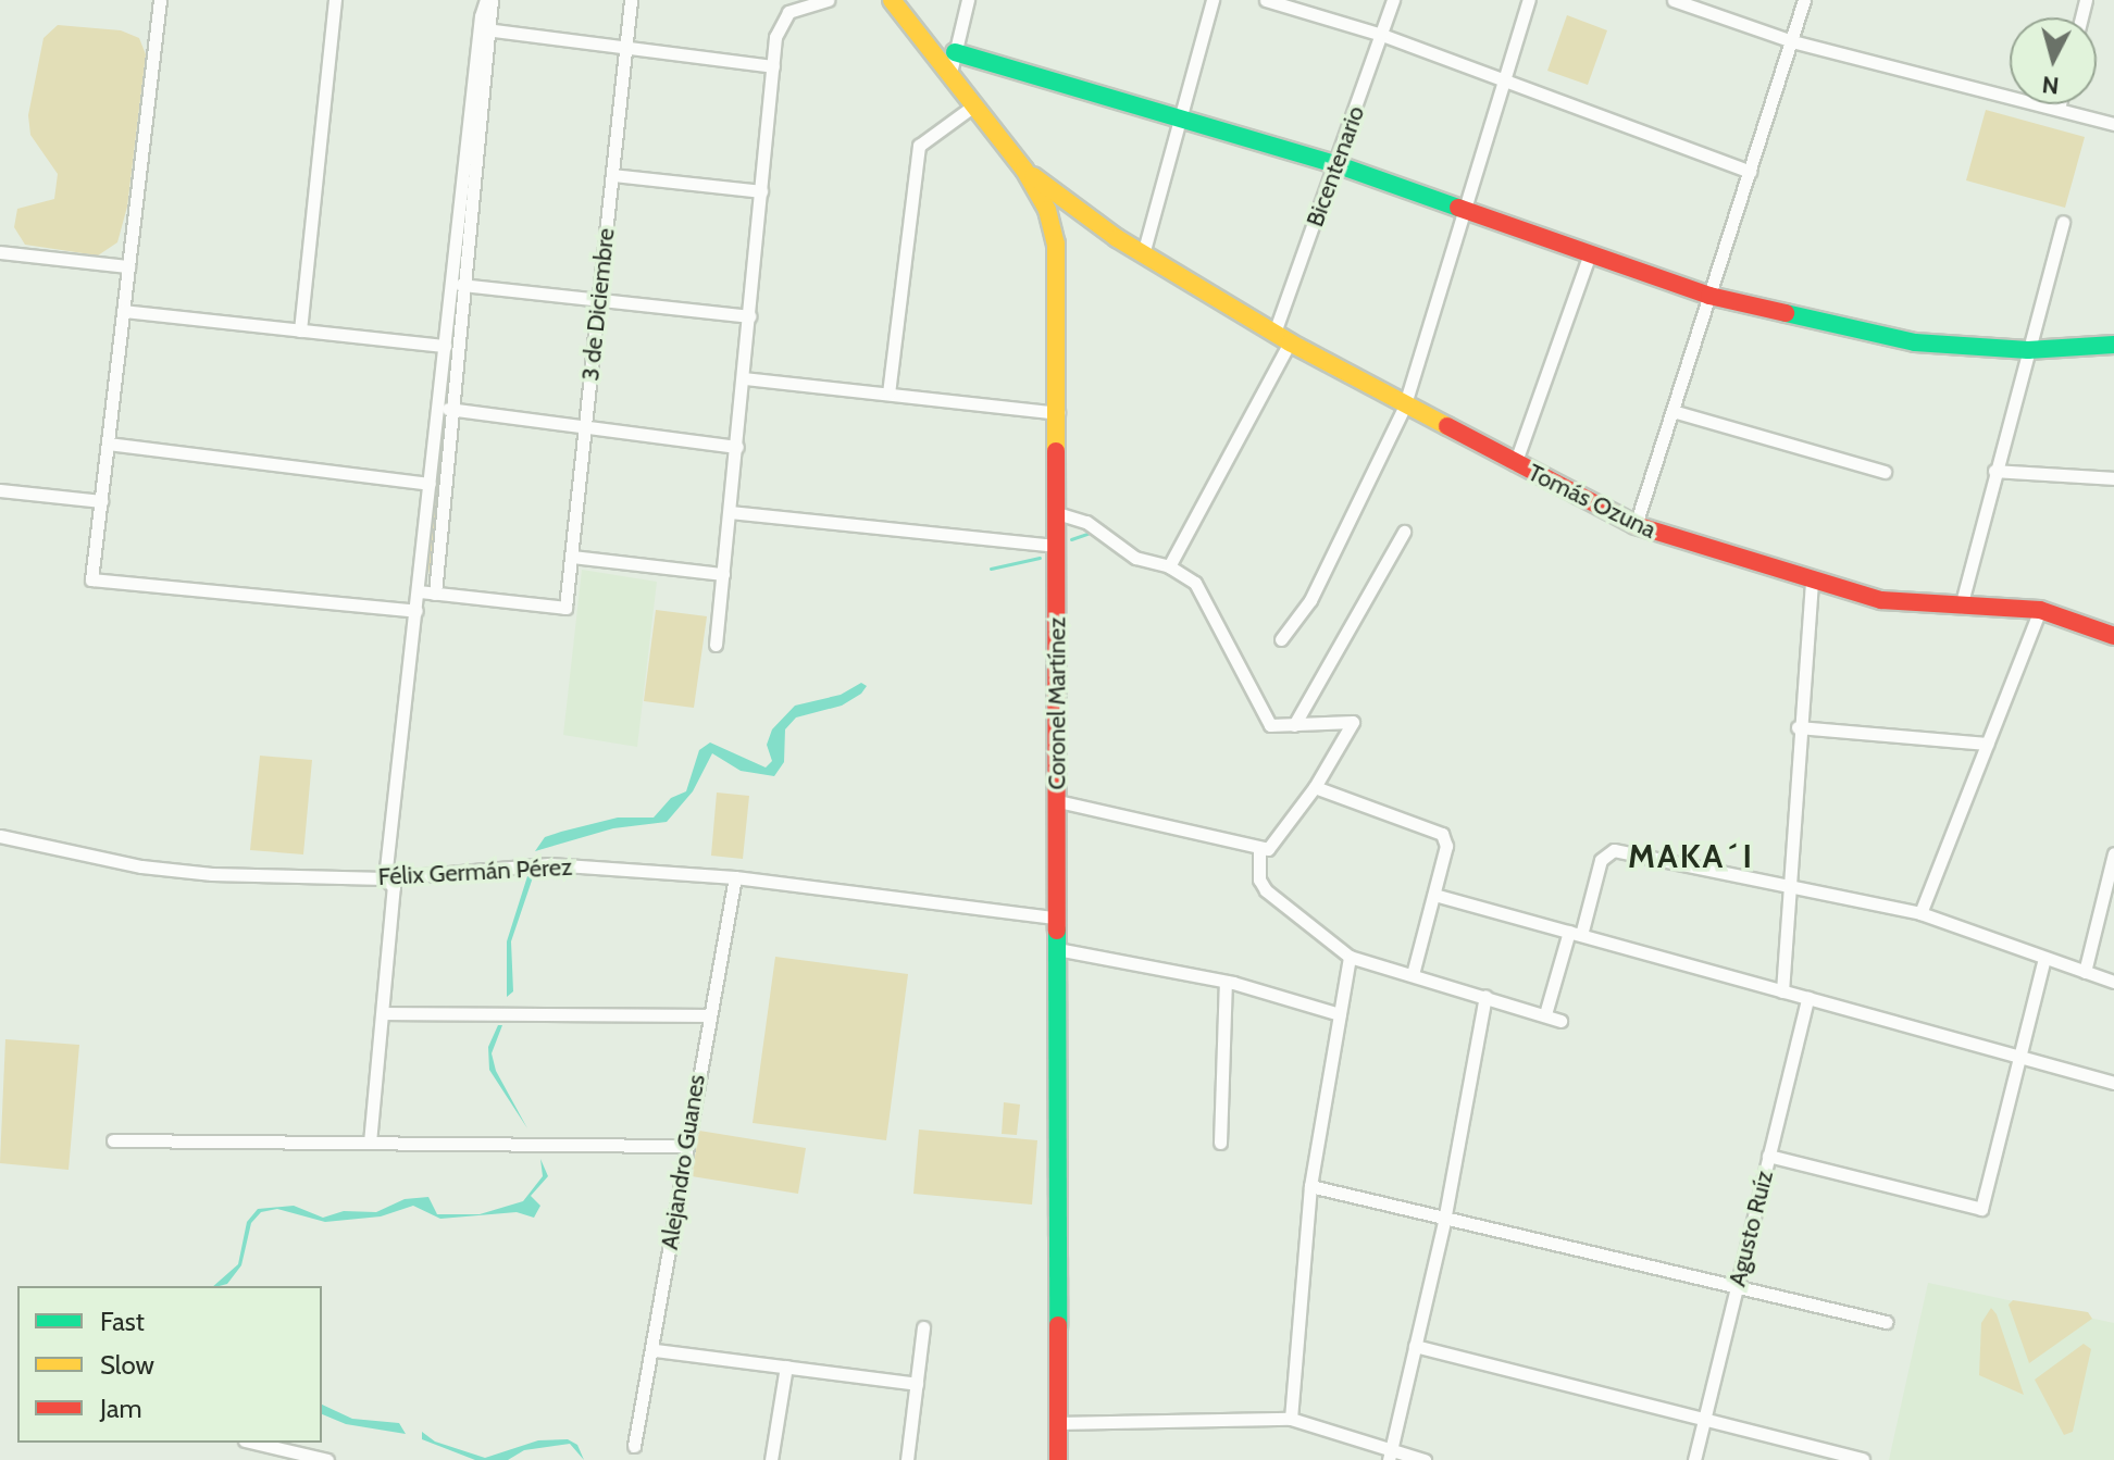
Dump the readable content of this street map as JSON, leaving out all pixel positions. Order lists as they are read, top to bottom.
{
  "streets": {
    "street": [
      "Bicentenario",
      "3 de Diciembre",
      "Tomás Ozuna",
      "Coronel Martínez",
      "Félix Germán Pérez",
      "Alejandro Guanes",
      "Agusto Ruíz"
    ]
  },
  "crossings": [
    ["Bicentenario", "Tomás Ozuna"],
    ["Tomás Ozuna", "Coronel Martínez"],
    ["Coronel Martínez", "Félix Germán Pérez"],
    ["Félix Germán Pérez", "Alejandro Guanes"]
  ],
  "districts": ["MAKA´I"],
  "legend": ["Fast", "Slow", "Jam"],
  "north": "bottom"
}
